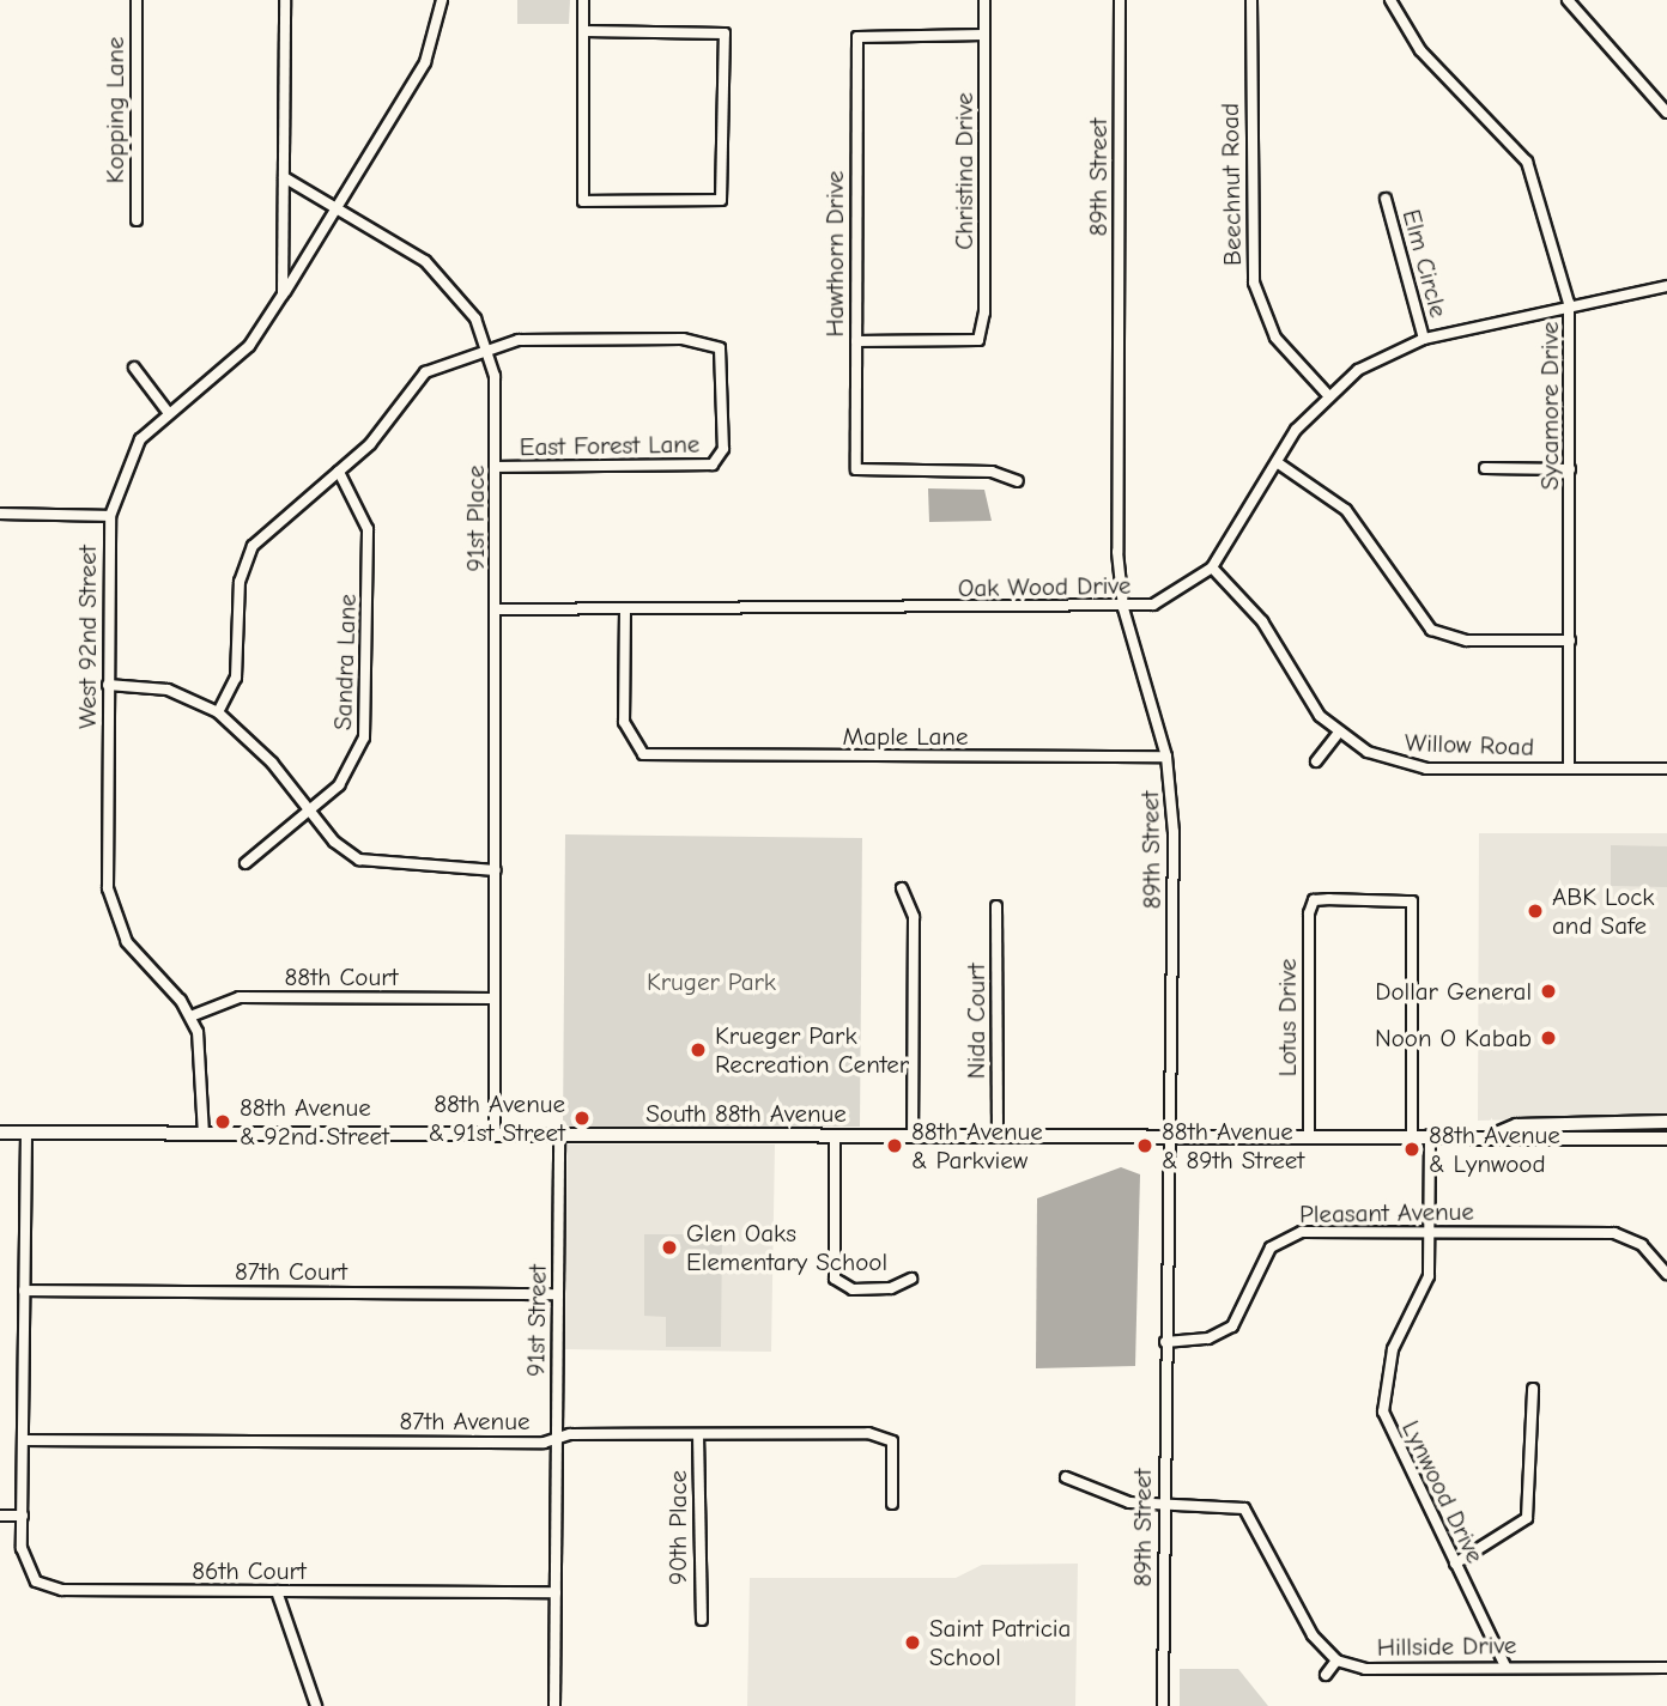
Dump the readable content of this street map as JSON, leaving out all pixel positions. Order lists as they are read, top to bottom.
{
  "streets": {
    "street": [
      "Kopping Lane",
      "Christina Drive",
      "89th Street",
      "Beechnut Road",
      "Hawthorn Drive",
      "Elm Circle",
      "Sycamore Drive",
      "East Forest Lane",
      "91st Place",
      "Oak Wood Drive",
      "West 92nd Street",
      "Sandra Lane",
      "Maple Lane",
      "Willow Road",
      "88th Court",
      "Lotus Drive",
      "Nida Court",
      "South 88th Avenue",
      "Pleasant Avenue",
      "87th Court",
      "91st Street",
      "87th Avenue",
      "Lynwood Drive",
      "90th Place",
      "86th Court",
      "Hillside Drive"
    ]
  },
  "crossings": [
    ["Christina Drive", "Hawthorn Drive"],
    ["89th Street", "Oak Wood Drive"],
    ["89th Street", "Maple Lane"],
    ["89th Street", "South 88th Avenue"],
    ["89th Street", "Pleasant Avenue"],
    ["Beechnut Road", "Oak Wood Drive"],
    ["Elm Circle", "Oak Wood Drive"],
    ["Sycamore Drive", "Oak Wood Drive"],
    ["Sycamore Drive", "Willow Road"],
    ["East Forest Lane", "91st Place"],
    ["91st Place", "Oak Wood Drive"],
    ["91st Place", "West 92nd Street"],
    ["91st Place", "88th Court"],
    ["91st Place", "South 88th Avenue"],
    ["Oak Wood Drive", "Willow Road"],
    ["West 92nd Street", "88th Court"],
    ["West 92nd Street", "South 88th Avenue"],
    ["Lotus Drive", "South 88th Avenue"],
    ["Nida Court", "South 88th Avenue"],
    ["South 88th Avenue", "91st Street"],
    ["South 88th Avenue", "Lynwood Drive"],
    ["South 88th Avenue", "86th Court"],
    ["Pleasant Avenue", "Lynwood Drive"],
    ["87th Court", "91st Street"],
    ["87th Court", "86th Court"],
    ["91st Street", "87th Avenue"],
    ["91st Street", "86th Court"],
    ["87th Avenue", "90th Place"],
    ["87th Avenue", "86th Court"],
    ["Lynwood Drive", "Hillside Drive"]
  ],
  "parks": ["Kruger Park"],
  "places": [
    "ABK Lock and Safe",
    "Dollar General",
    "Noon O Kabab",
    "Krueger Park Recreation Center",
    "88th Avenue & 91st Street",
    "88th Avenue & 92nd Street",
    "88th Avenue & Parkview",
    "88th Avenue & 89th Street",
    "88th Avenue & Lynwood",
    "Glen Oaks Elementary School",
    "Saint Patricia School"
  ]
}
